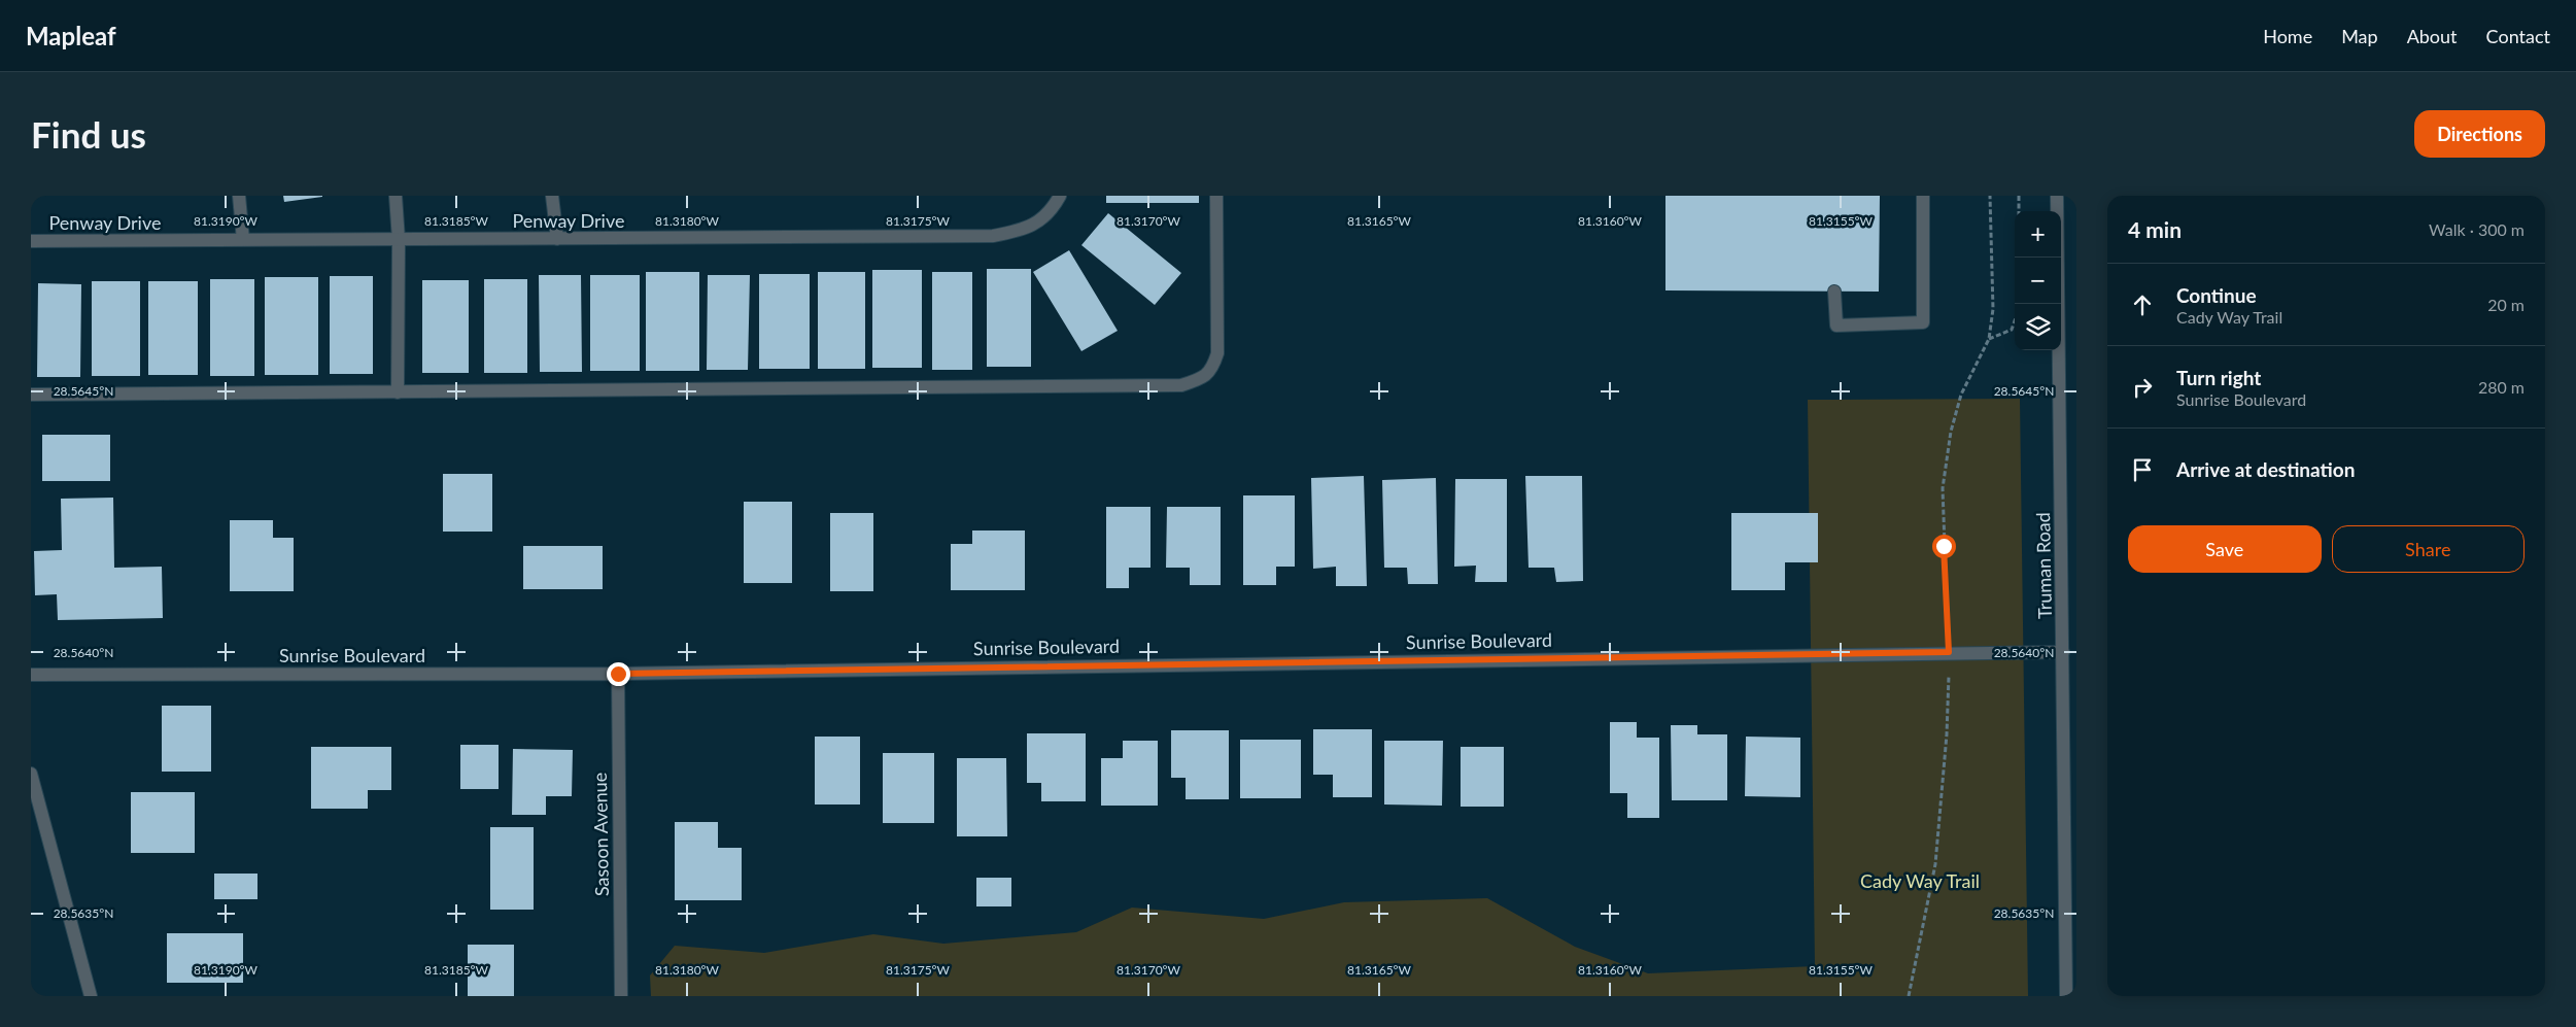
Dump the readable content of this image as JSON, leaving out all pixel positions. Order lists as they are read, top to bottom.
{
  "streets": {
    "street": [
      "Penway Drive",
      "Truman Road",
      "Sunrise Boulevard",
      "Sasoon Avenue"
    ]
  },
  "crossings": [
    ["Truman Road", "Sunrise Boulevard"],
    ["Sunrise Boulevard", "Sasoon Avenue"]
  ],
  "parks": ["Cady Way Trail"],
  "page": {
    "header": "Mapleaf",
    "nav": [
      "Home",
      "Map",
      "About",
      "Contact"
    ],
    "buttons": [
      "Directions",
      ["Save", "Share"]
    ],
    "title": "Find us",
    "heading": ["4 min", "Walk · 300 m"],
    "map_buttons": ["+", "−"],
    "list": [
      ["Continue", "Cady Way Trail", "20 m"],
      ["Turn right", "Sunrise Boulevard", "280 m"],
      "Arrive at destination"
    ]
  },
  "coordinates": [
    "81.3190°W",
    "81.3185°W",
    "81.3180°W",
    "81.3175°W",
    "81.3170°W",
    "81.3165°W",
    "81.3160°W",
    "81.3155°W",
    "28.5645°N",
    "28.5640°N",
    "28.5635°N"
  ]
}
